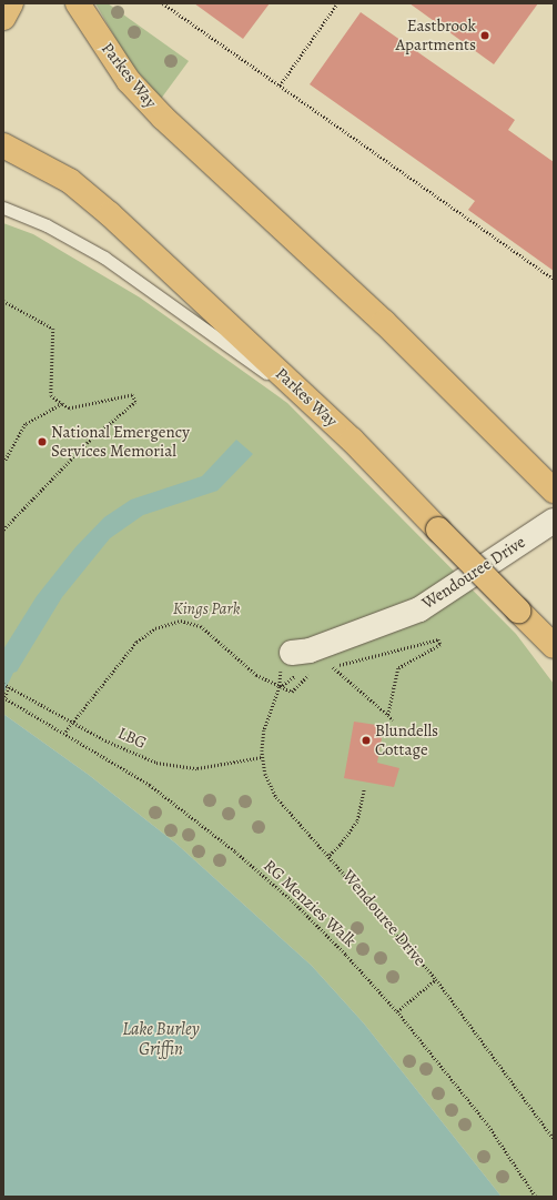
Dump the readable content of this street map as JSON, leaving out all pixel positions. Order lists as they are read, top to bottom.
{
  "streets": {
    "main road": ["Parkes Way"],
    "street": ["Wendouree Drive"],
    "path": ["LBG", "RG Menzies Walk"]
  },
  "crossings": [
    ["Wendouree Drive", "LBG"]
  ],
  "water": ["Lake Burley Griffin"],
  "parks": ["Kings Park"],
  "places": ["Eastbrook Apartments", "National Emergency Services Memorial", "Blundells Cottage"]
}
